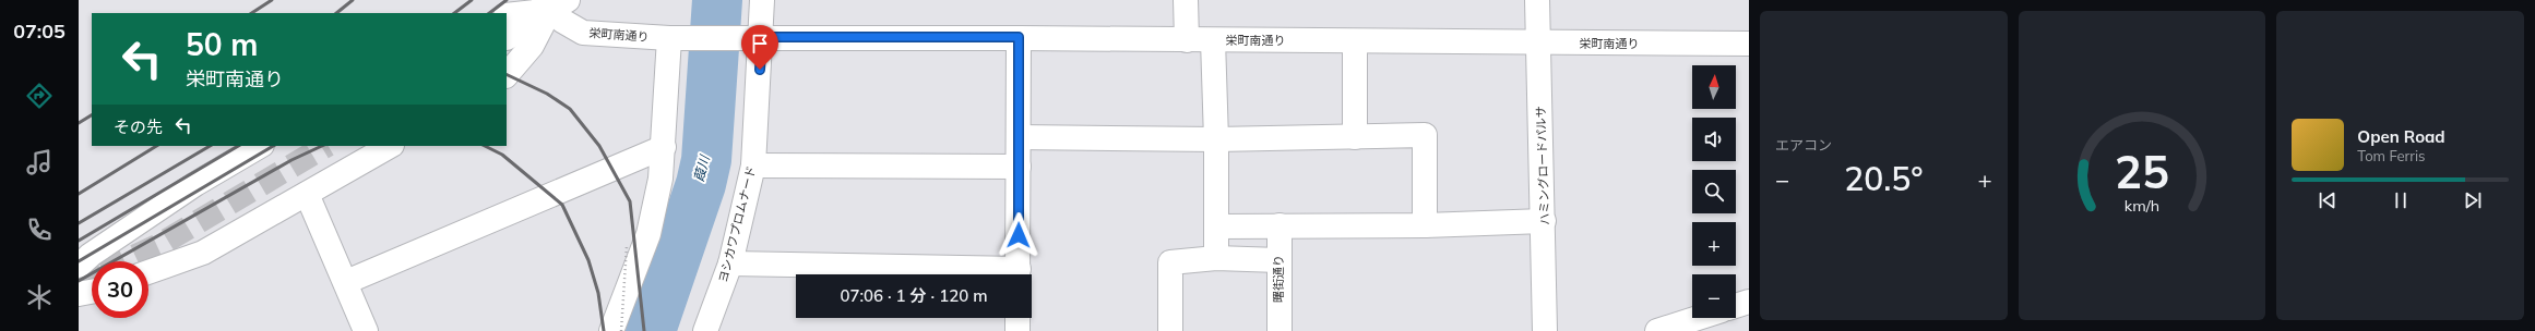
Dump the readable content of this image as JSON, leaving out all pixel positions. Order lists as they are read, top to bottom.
{
  "streets": {
    "street": [
      "栄町南通り",
      "ハミングロードパルサ",
      "ヨシカワプロムナード",
      "曙街通り"
    ]
  },
  "crossings": [
    ["栄町南通り", "ハミングロードパルサ"],
    ["栄町南通り", "ヨシカワプロムナード"]
  ],
  "water": ["葭川"],
  "north": "top",
  "page": {
    "tabs": "07:05",
    "tile": "エアコン",
    "turn": ["50 m", "栄町南通り"],
    "map_buttons": ["+", "−"],
    "then": "その先",
    "song": ["Open Road", "Tom Ferris"],
    "heat": ["−", "20.5°", "+"],
    "limit": "30",
    "trip": "07:06 · 1 分 · 120 m",
    "gauge": ["25", "km/h"]
  }
}
